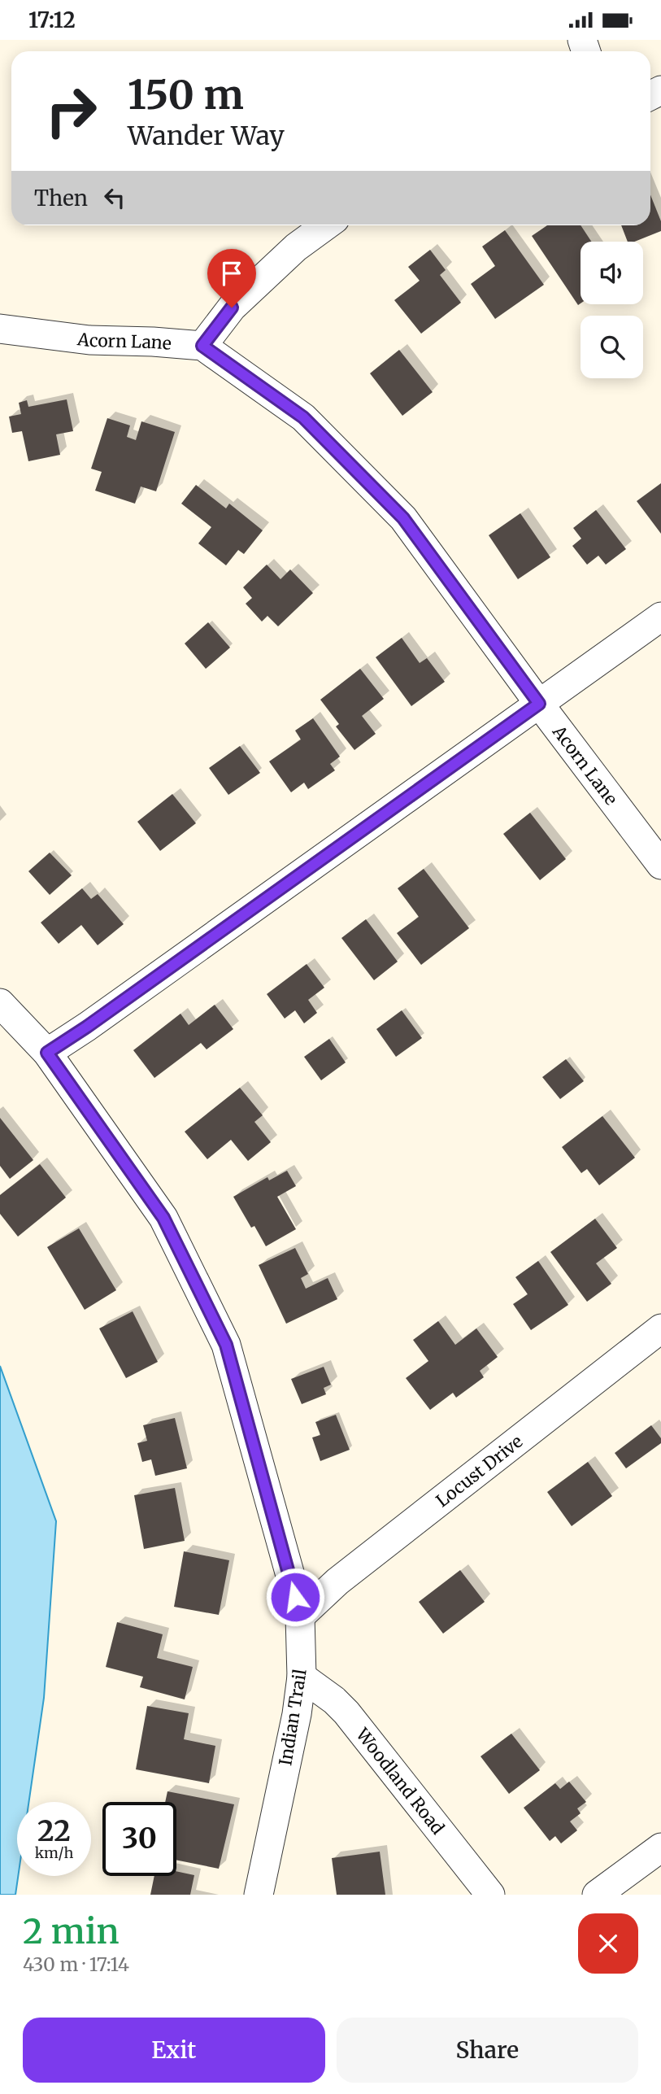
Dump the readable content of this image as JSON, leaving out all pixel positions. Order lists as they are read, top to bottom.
{
  "streets": {
    "street": [
      "Acorn Lane",
      "Locust Drive",
      "Indian Trail",
      "Woodland Road"
    ]
  },
  "crossings": [
    ["Locust Drive", "Indian Trail"],
    ["Indian Trail", "Woodland Road"]
  ],
  "page": {
    "status": "17:12",
    "turn": ["150 m", "Wander Way"],
    "then": "Then",
    "speed": "22 km/h",
    "limit": "30",
    "heading": ["2 min", "430 m · 17:14"],
    "buttons": ["Exit", "Share"]
  }
}
